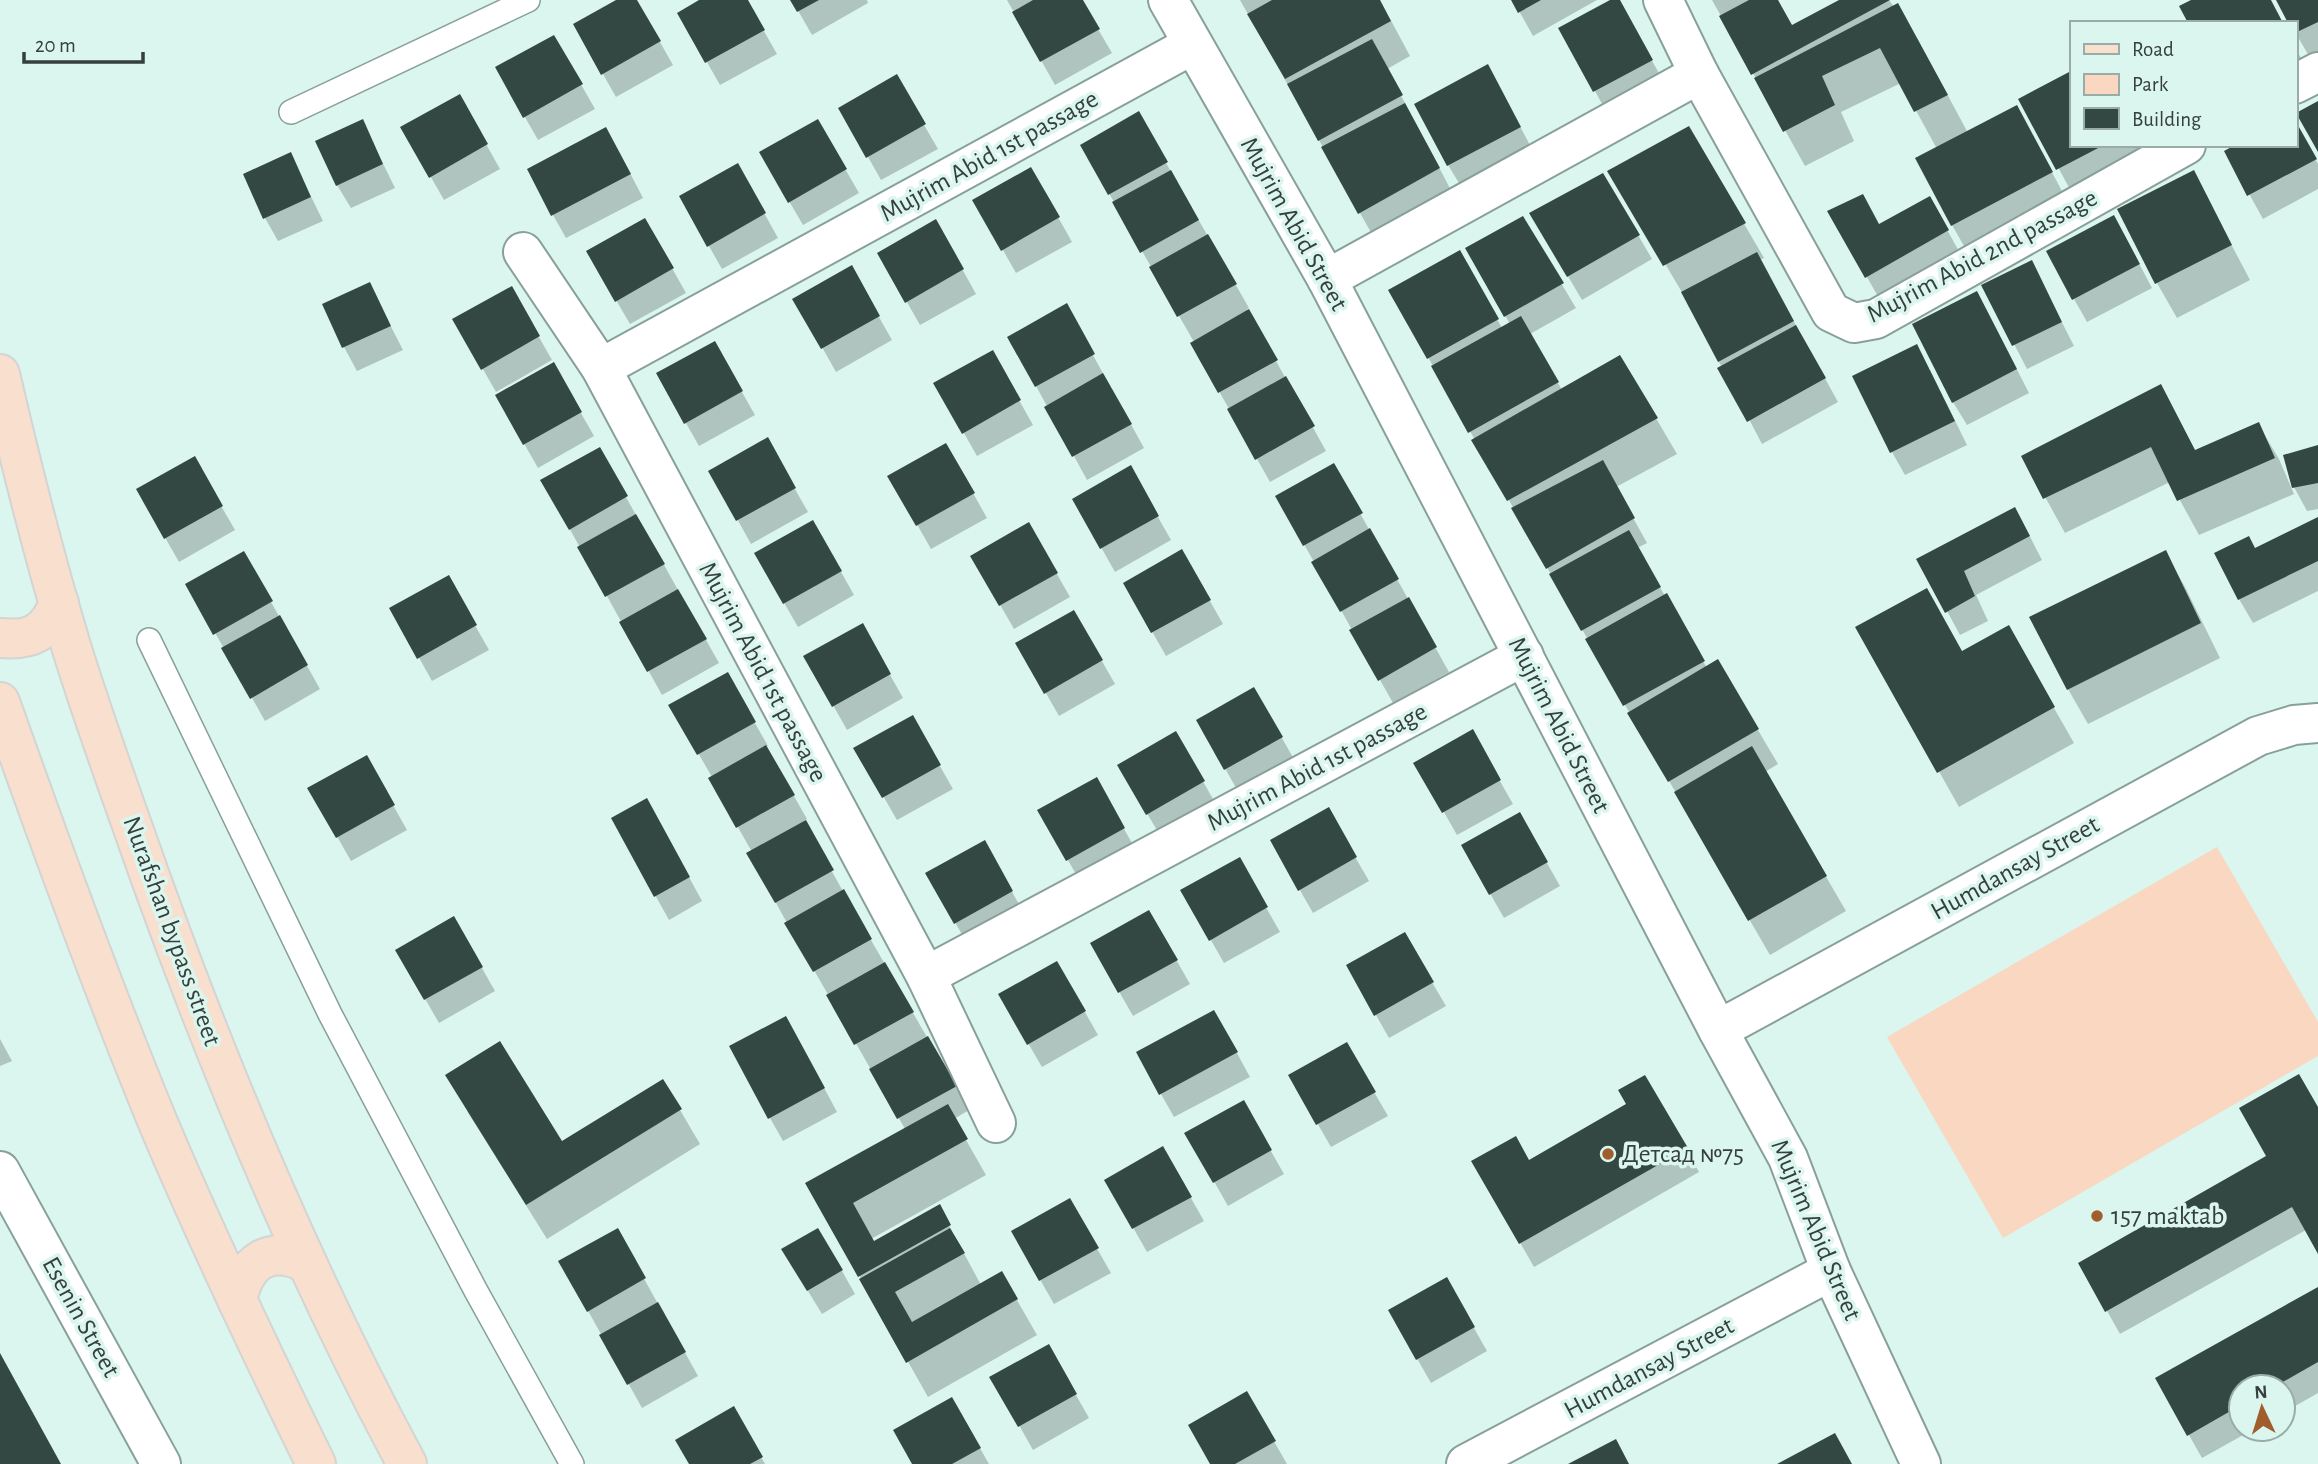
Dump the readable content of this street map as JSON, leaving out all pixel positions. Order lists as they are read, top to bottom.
{
  "streets": {
    "main road": ["Nurafshan bypass street"],
    "street": [
      "Mujrim Abid 1st passage",
      "Mujrim Abid Street",
      "Mujrim Abid 2nd passage",
      "Humdansay Street",
      "Esenin Street"
    ]
  },
  "crossings": [
    ["Mujrim Abid 1st passage", "Mujrim Abid Street"],
    ["Mujrim Abid Street", "Humdansay Street"]
  ],
  "places": ["Детсад №75", "157 maktab"],
  "legend": ["Road", "Park", "Building"],
  "scale_bar": "20 m",
  "north": "top"
}
